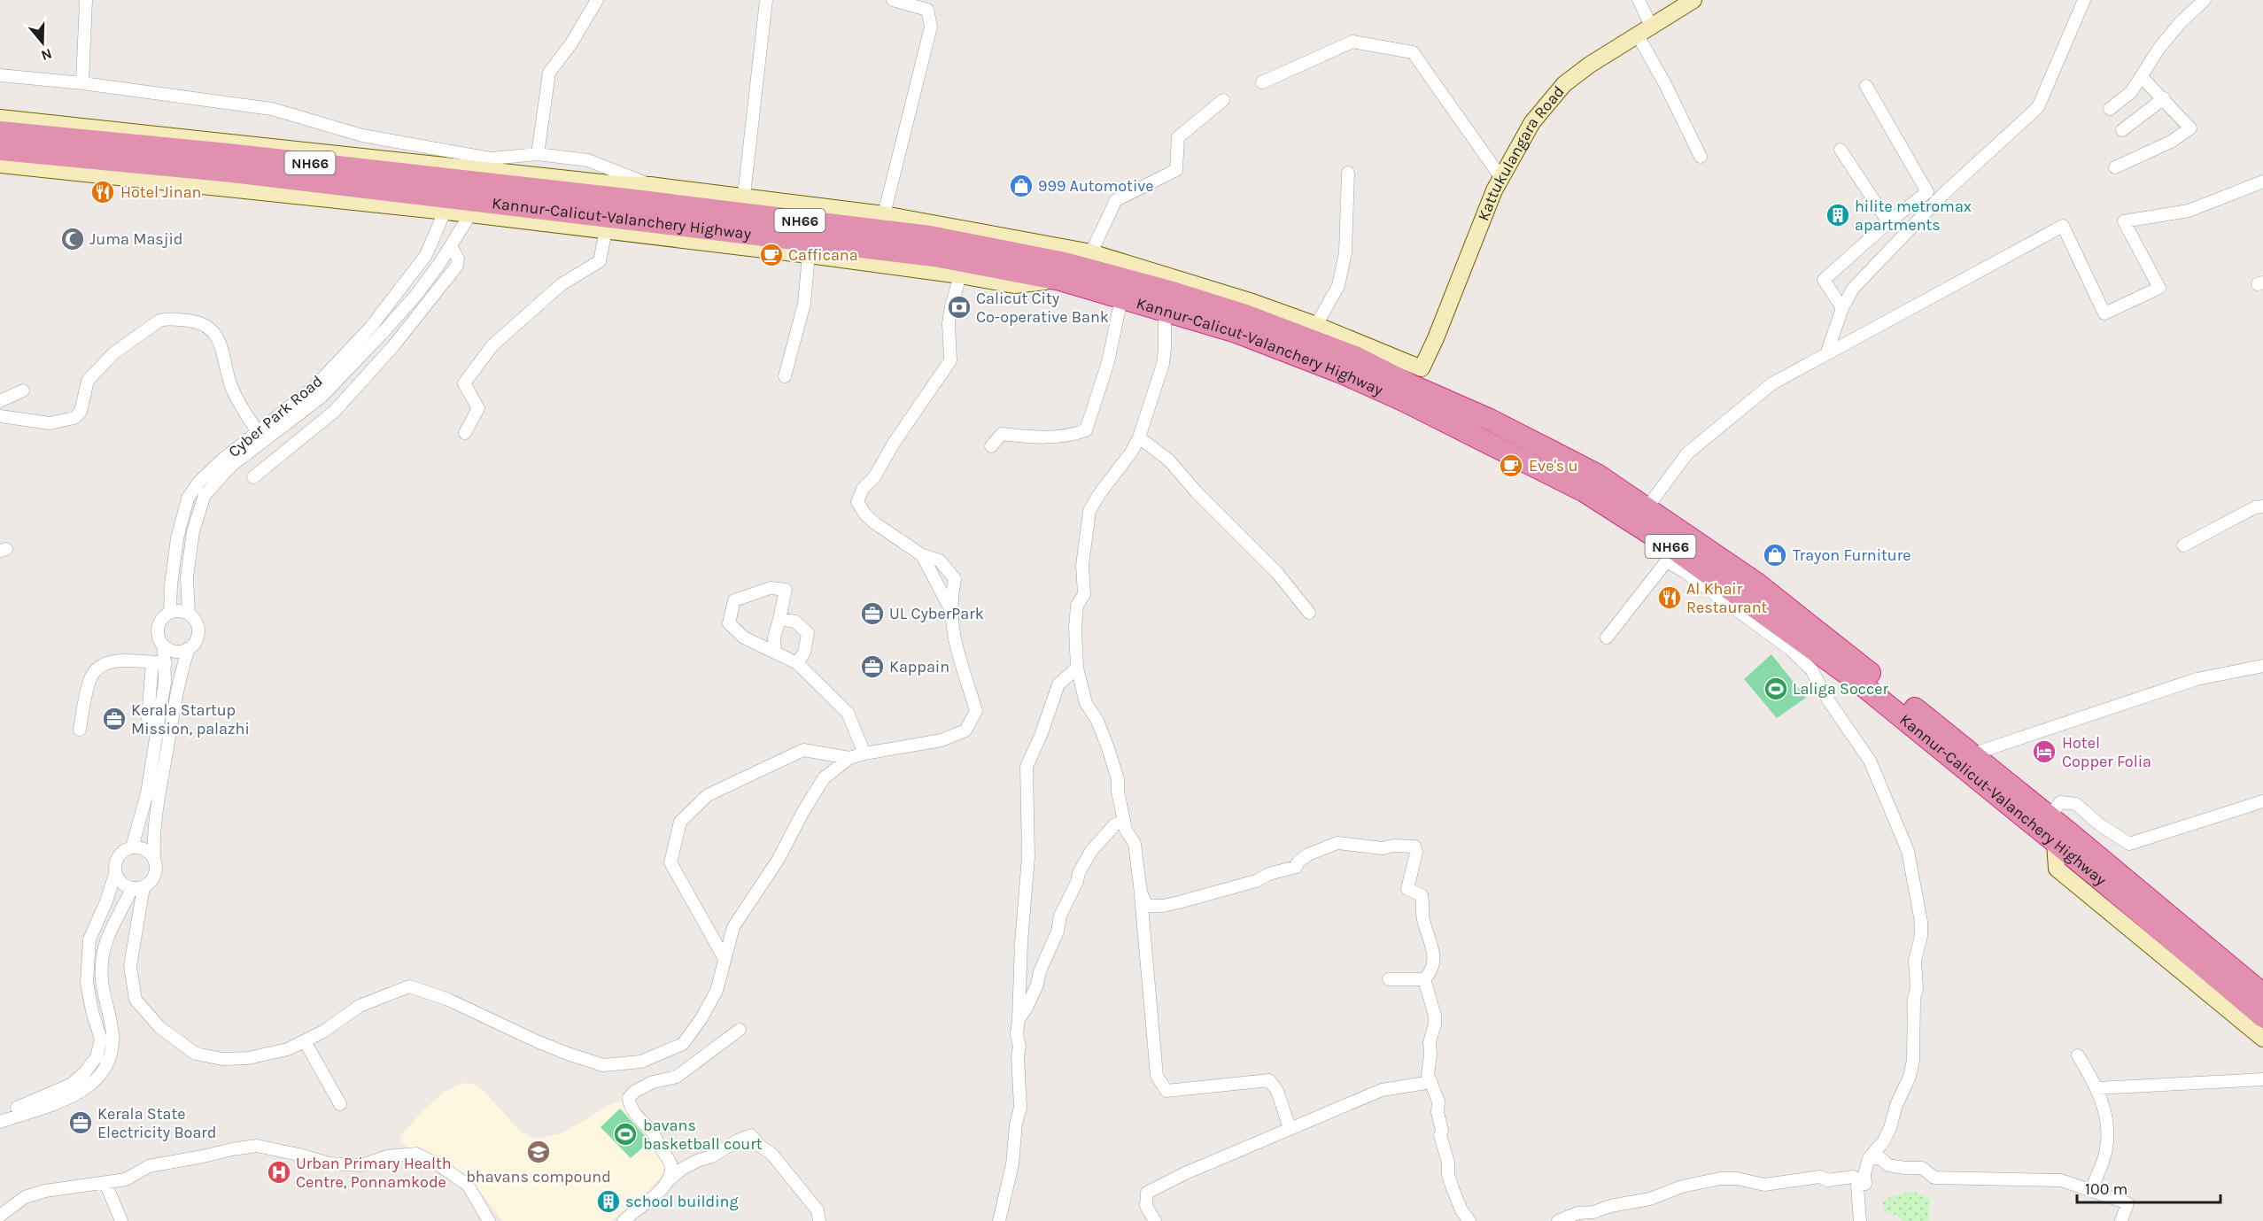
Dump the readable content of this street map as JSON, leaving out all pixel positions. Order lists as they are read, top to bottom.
{
  "streets": {
    "highway": ["NH66", "Kannur-Calicut-Valanchery Highway"],
    "street": ["Kattukulangara Road", "Cyber Park Road"]
  },
  "crossings": [
    ["NH66", "Kannur-Calicut-Valanchery Highway"]
  ],
  "places": {
    "shop": ["999 Automotive", "Trayon Furniture"],
    "restaurant": ["Hotel Jinan", "Al Khair Restaurant"],
    "building": ["hilite metromax apartments", "school building"],
    "mosque": ["Juma Masjid"],
    "cafe": ["Cafficana", "Eve's u"],
    "bank": ["Calicut City Co-operative Bank"],
    "office": [
      "UL CyberPark",
      "Kappain",
      "Kerala Startup Mission, palazhi",
      "Kerala State Electricity Board"
    ],
    "sports": ["Laliga Soccer", "bavans basketball court"],
    "hotel": ["Hotel Copper Folia"],
    "school or university": ["bhavans compound"],
    "hospital": ["Urban Primary Health Centre, Ponnamkode"]
  },
  "scale_bar": "100 m",
  "north": "bottom"
}
